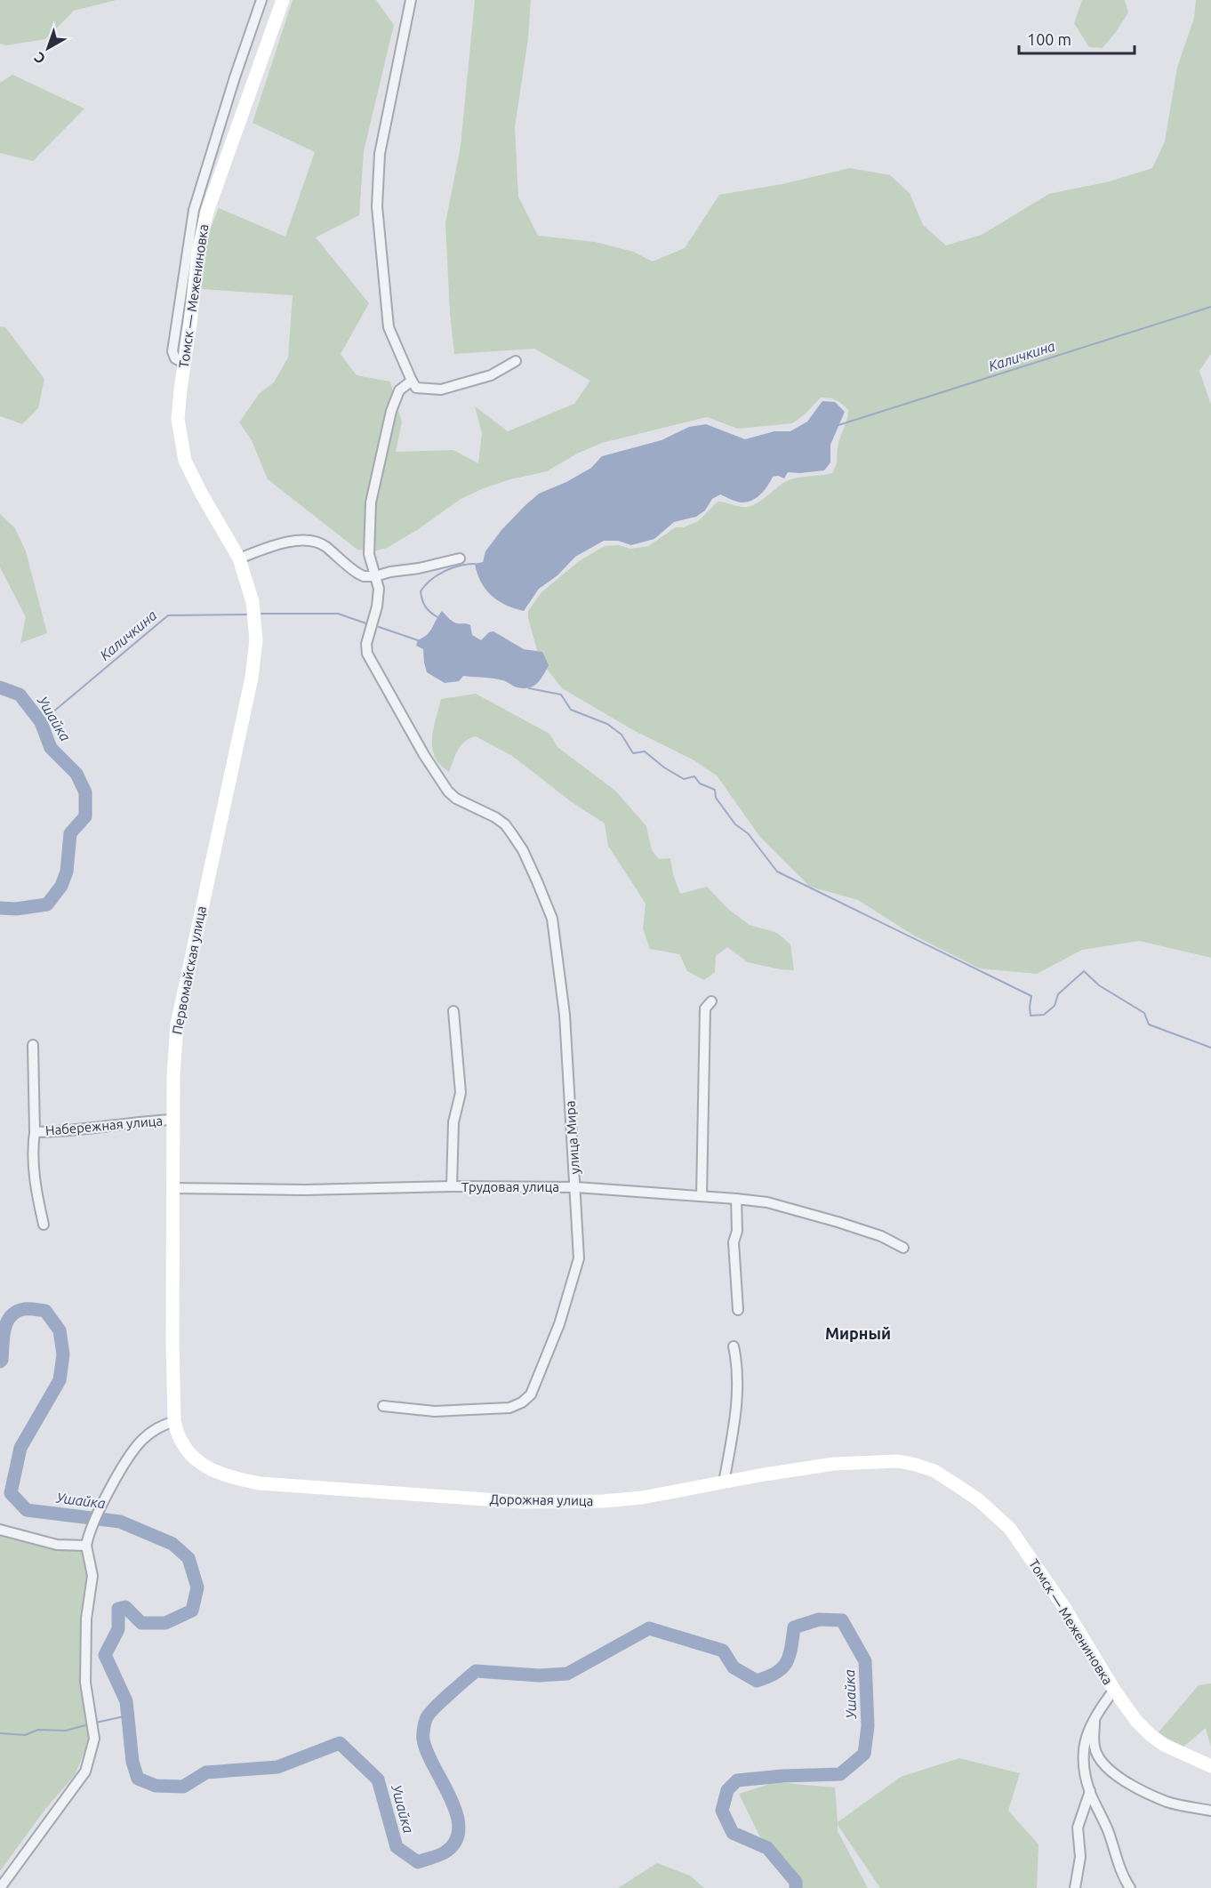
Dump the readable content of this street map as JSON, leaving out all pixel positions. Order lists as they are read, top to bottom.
{
  "streets": {
    "street": [
      "Томск — Межениновка",
      "Первомайская улица",
      "Набережная улица",
      "улица Мира",
      "Трудовая улица",
      "Дорожная улица"
    ]
  },
  "crossings": [
    ["Томск — Межениновка", "Первомайская улица"],
    ["Томск — Межениновка", "Дорожная улица"],
    ["Первомайская улица", "Набережная улица"],
    ["Первомайская улица", "Трудовая улица"],
    ["Первомайская улица", "Дорожная улица"],
    ["улица Мира", "Трудовая улица"]
  ],
  "districts": ["Мирный"],
  "water": ["Каличкина", "Ушайка"],
  "scale_bar": "100 m",
  "north": "bottom left"
}
